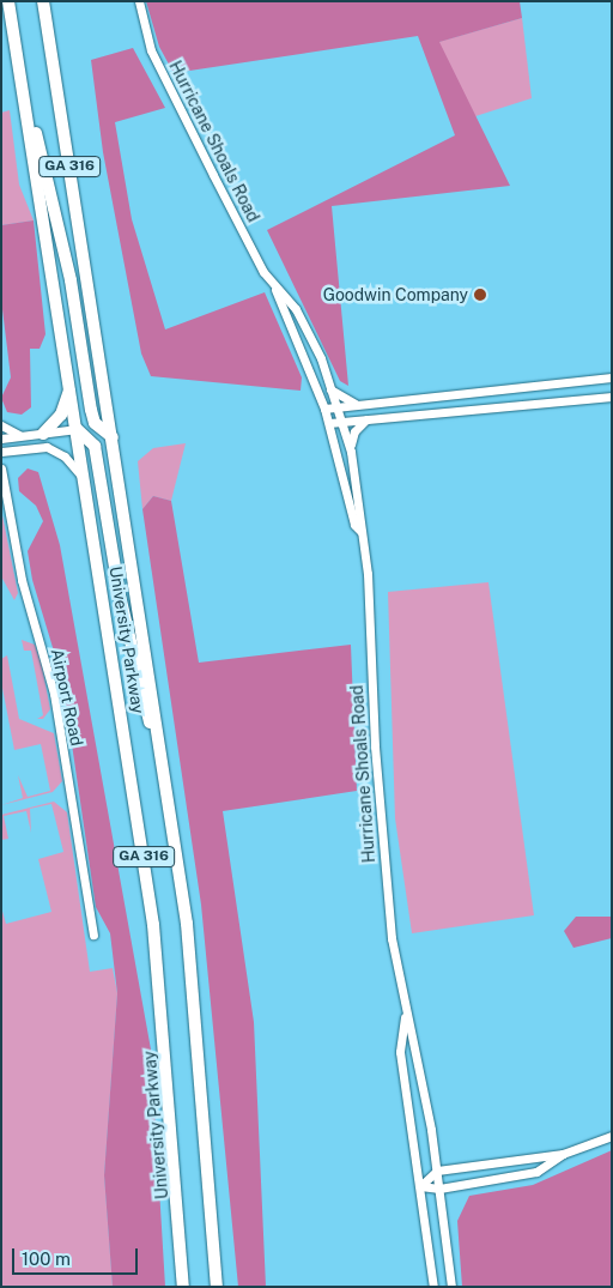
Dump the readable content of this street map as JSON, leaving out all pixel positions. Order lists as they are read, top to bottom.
{
  "streets": {
    "highway": ["GA 316", "University Parkway"],
    "street": ["Hurricane Shoals Road", "Airport Road"]
  },
  "places": ["Goodwin Company"],
  "scale_bar": "100 m"
}
